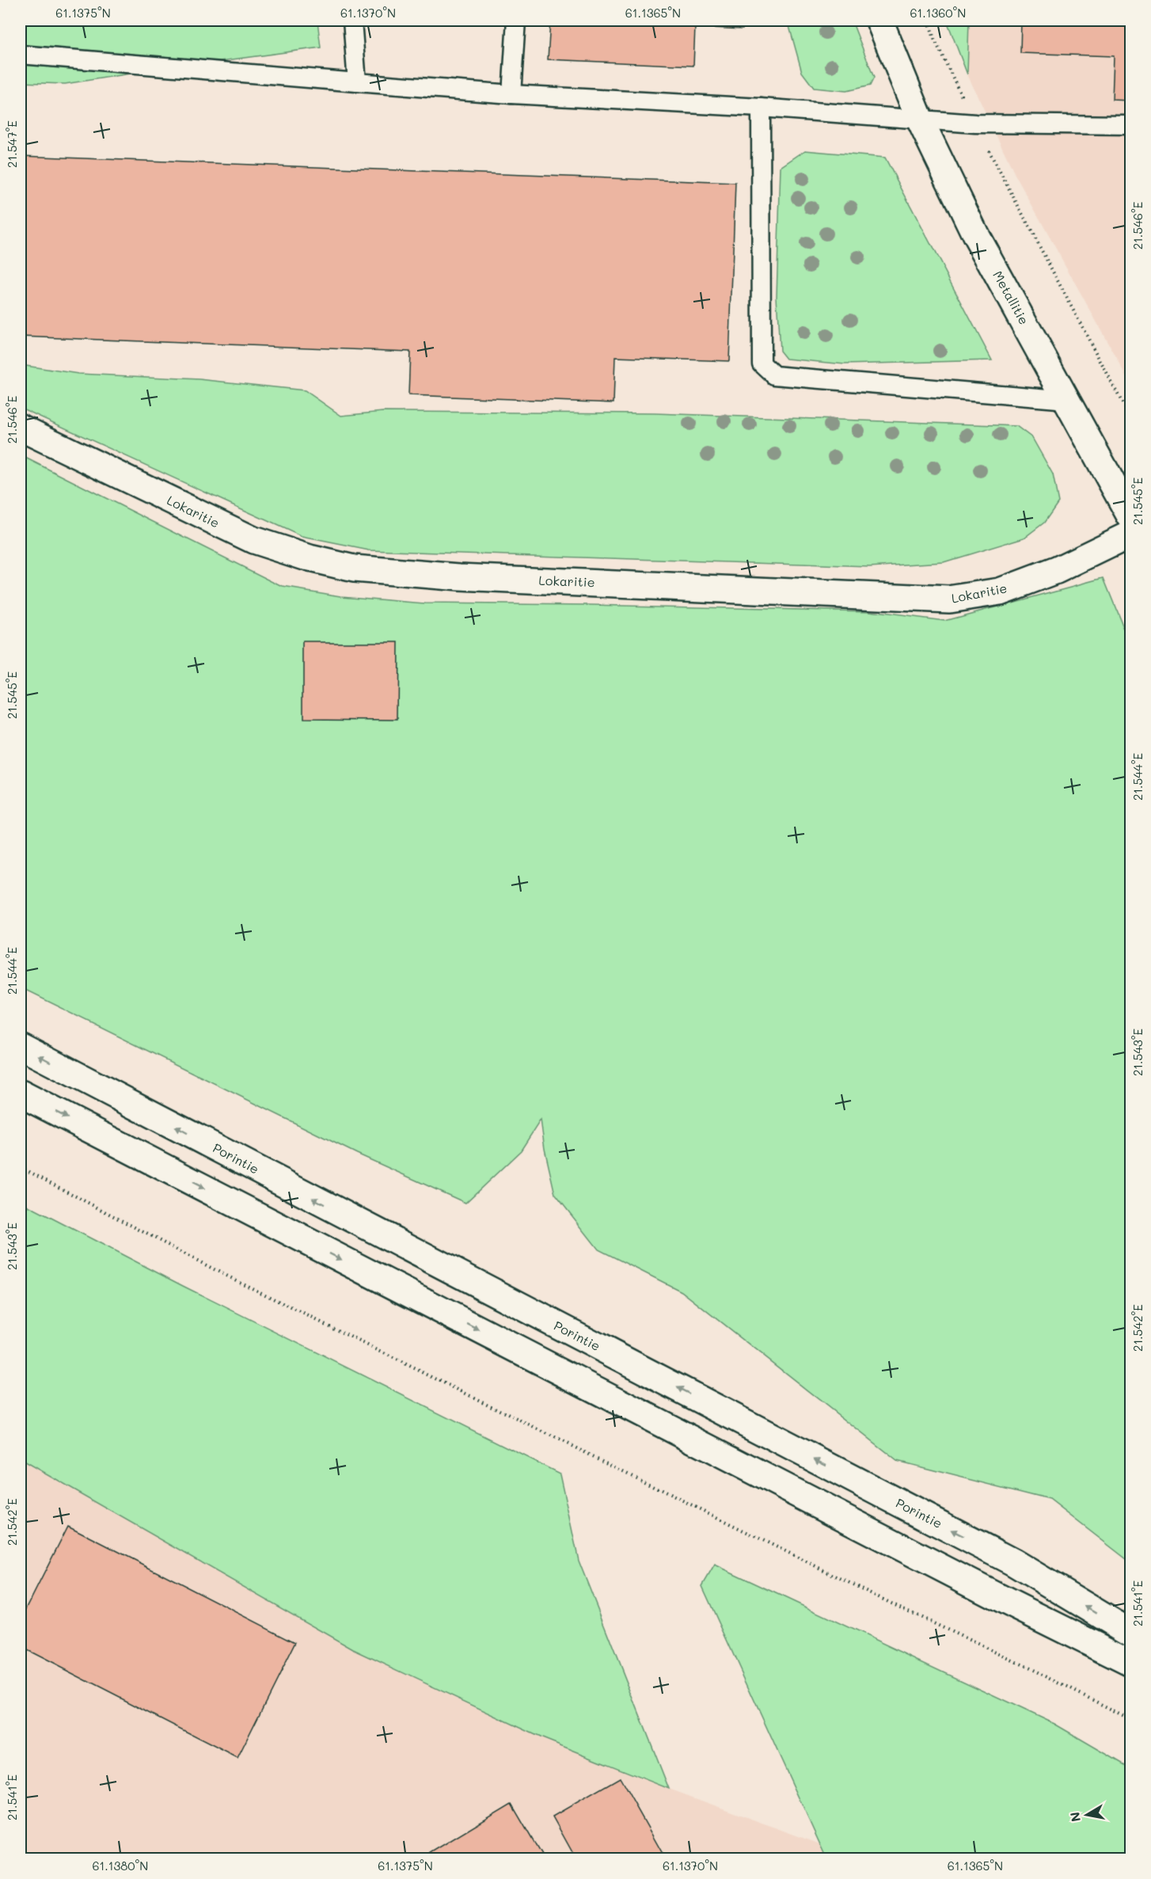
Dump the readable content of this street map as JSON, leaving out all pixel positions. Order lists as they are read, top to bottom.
{
  "streets": {
    "main road": ["Metallitie", "Lokaritie", "Porintie"]
  },
  "north": "left",
  "coordinates": [
    "61.1375°N",
    "61.1370°N",
    "61.1365°N",
    "61.1360°N",
    "21.547°E",
    "21.546°E",
    "21.545°E",
    "21.544°E",
    "21.543°E",
    "21.542°E",
    "21.541°E",
    "61.1380°N"
  ]
}
